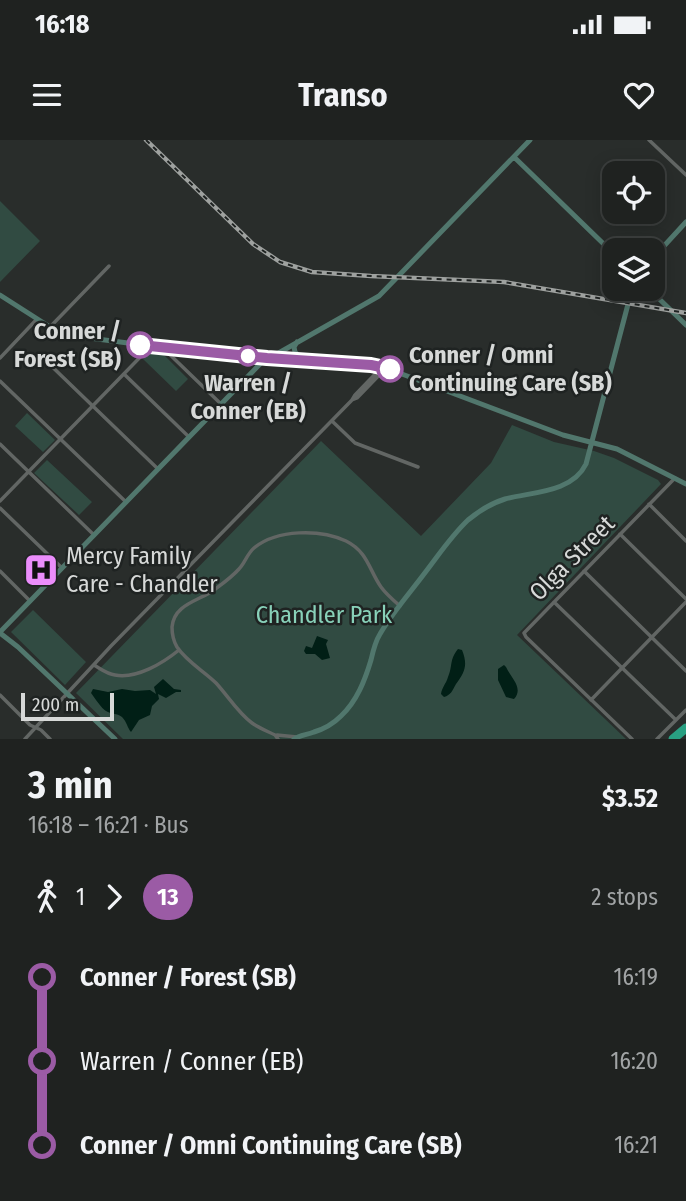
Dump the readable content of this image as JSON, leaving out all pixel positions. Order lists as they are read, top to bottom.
{
  "streets": {
    "street": ["Olga Street"]
  },
  "parks": ["Chandler Park"],
  "places": {
    "other": ["Conner / Forest (SB)", "Warren / Conner (EB)", "Conner / Omni Continuing Care (SB)"],
    "hospital": ["Mercy Family Care - Chandler"]
  },
  "lines": ["bus line 13"],
  "scale_bar": "200 m",
  "page": {
    "status": "16:18",
    "header": "Transo",
    "scale": "200 m",
    "heading": ["3 min", "16:18 – 16:21 · Bus", "$3.52"],
    "legs": ["1", "13", "2 stops"],
    "list": [
      {
        "name": "Conner / Forest (SB)",
        "value": "16:19"
      },
      {
        "name": "Warren / Conner (EB)",
        "value": "16:20"
      },
      {
        "name": "Conner / Omni Continuing Care (SB)",
        "value": "16:21"
      }
    ]
  }
}
